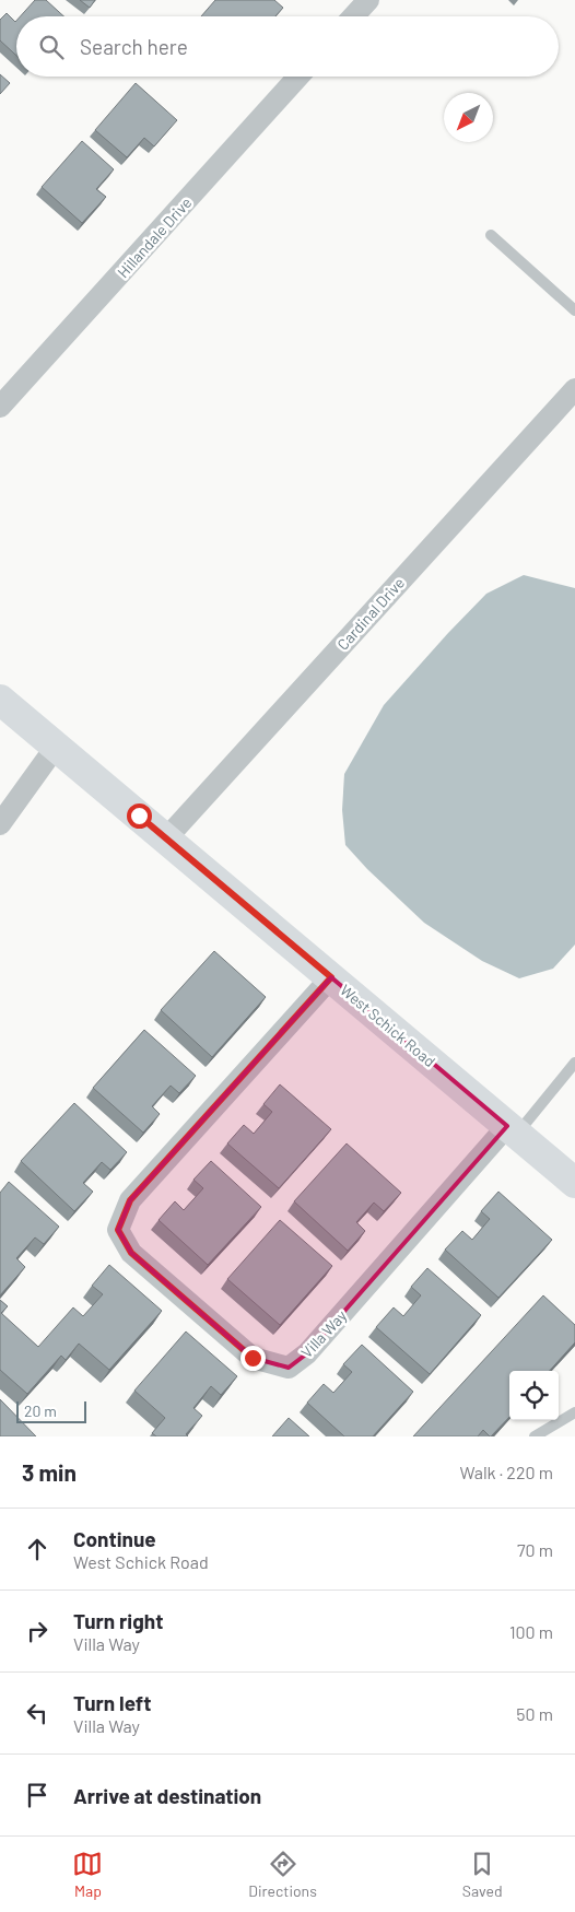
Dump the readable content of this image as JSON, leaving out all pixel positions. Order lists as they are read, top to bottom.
{
  "streets": {
    "street": [
      "Hillandale Drive",
      "Cardinal Drive",
      "West Schick Road",
      "Villa Way"
    ]
  },
  "crossings": [
    ["Cardinal Drive", "West Schick Road"],
    ["West Schick Road", "Villa Way"]
  ],
  "scale_bar": "20 m",
  "north": "bottom left",
  "page": {
    "search": "Search here",
    "scale": "20 m",
    "heading": ["3 min", "Walk · 220 m"],
    "list": [
      ["Continue", "West Schick Road", "70 m"],
      ["Turn right", "Villa Way", "100 m"],
      ["Turn left", "Villa Way", "50 m"],
      "Arrive at destination"
    ],
    "nav": ["Map", "Directions", "Saved"]
  }
}
